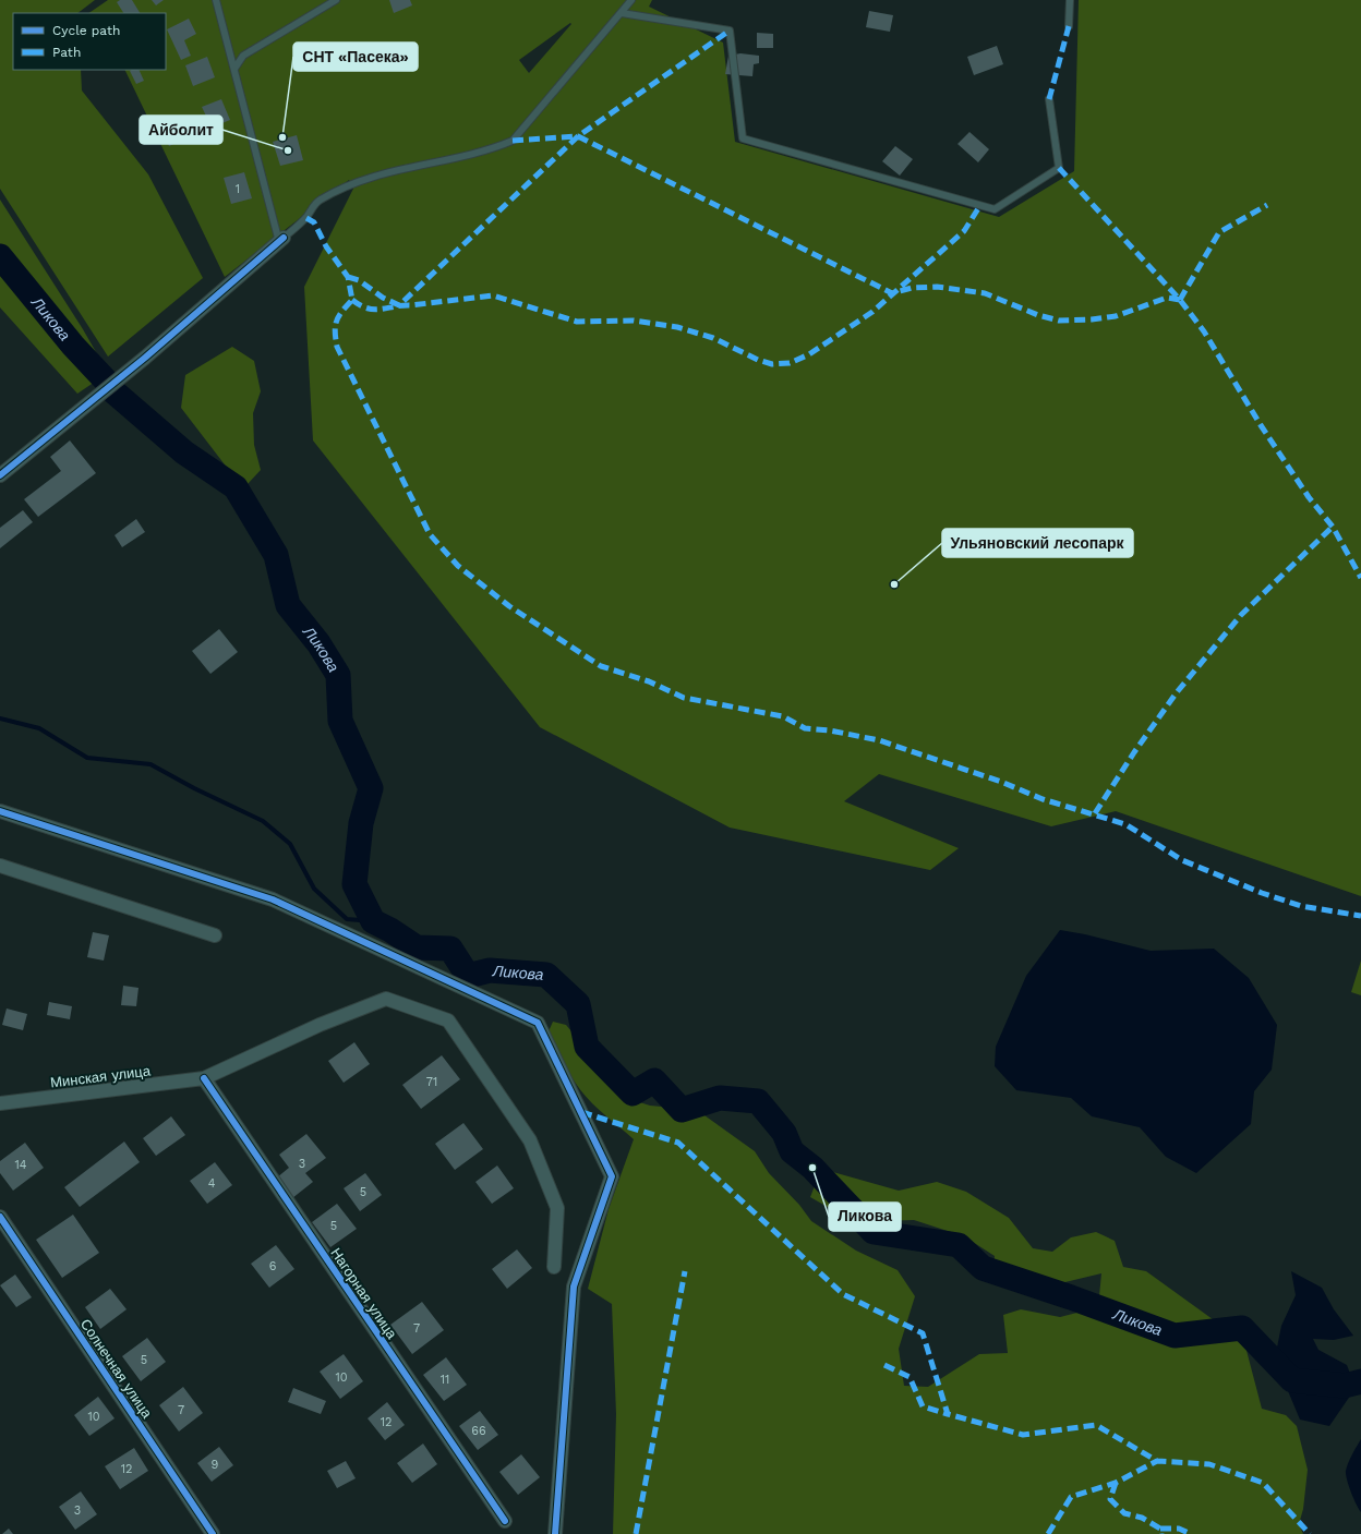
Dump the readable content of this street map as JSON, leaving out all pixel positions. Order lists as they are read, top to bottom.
{
  "streets": {
    "street": ["Минская улица", "Нагорная улица", "Солнечная улица"]
  },
  "crossings": [
    ["Минская улица", "Нагорная улица"]
  ],
  "water": ["Ликова"],
  "places": [
    "СНТ «Пасека»",
    "Айболит",
    "Ульяновский лесопарк",
    "Ликова"
  ],
  "house_numbers": [
    "1",
    "71",
    "3",
    "14",
    "4",
    "5",
    "5",
    "6",
    "7",
    "5",
    "10",
    "11",
    "7",
    "10",
    "12",
    "66",
    "9",
    "12",
    "3"
  ],
  "legend": ["Cycle path", "Path"]
}
